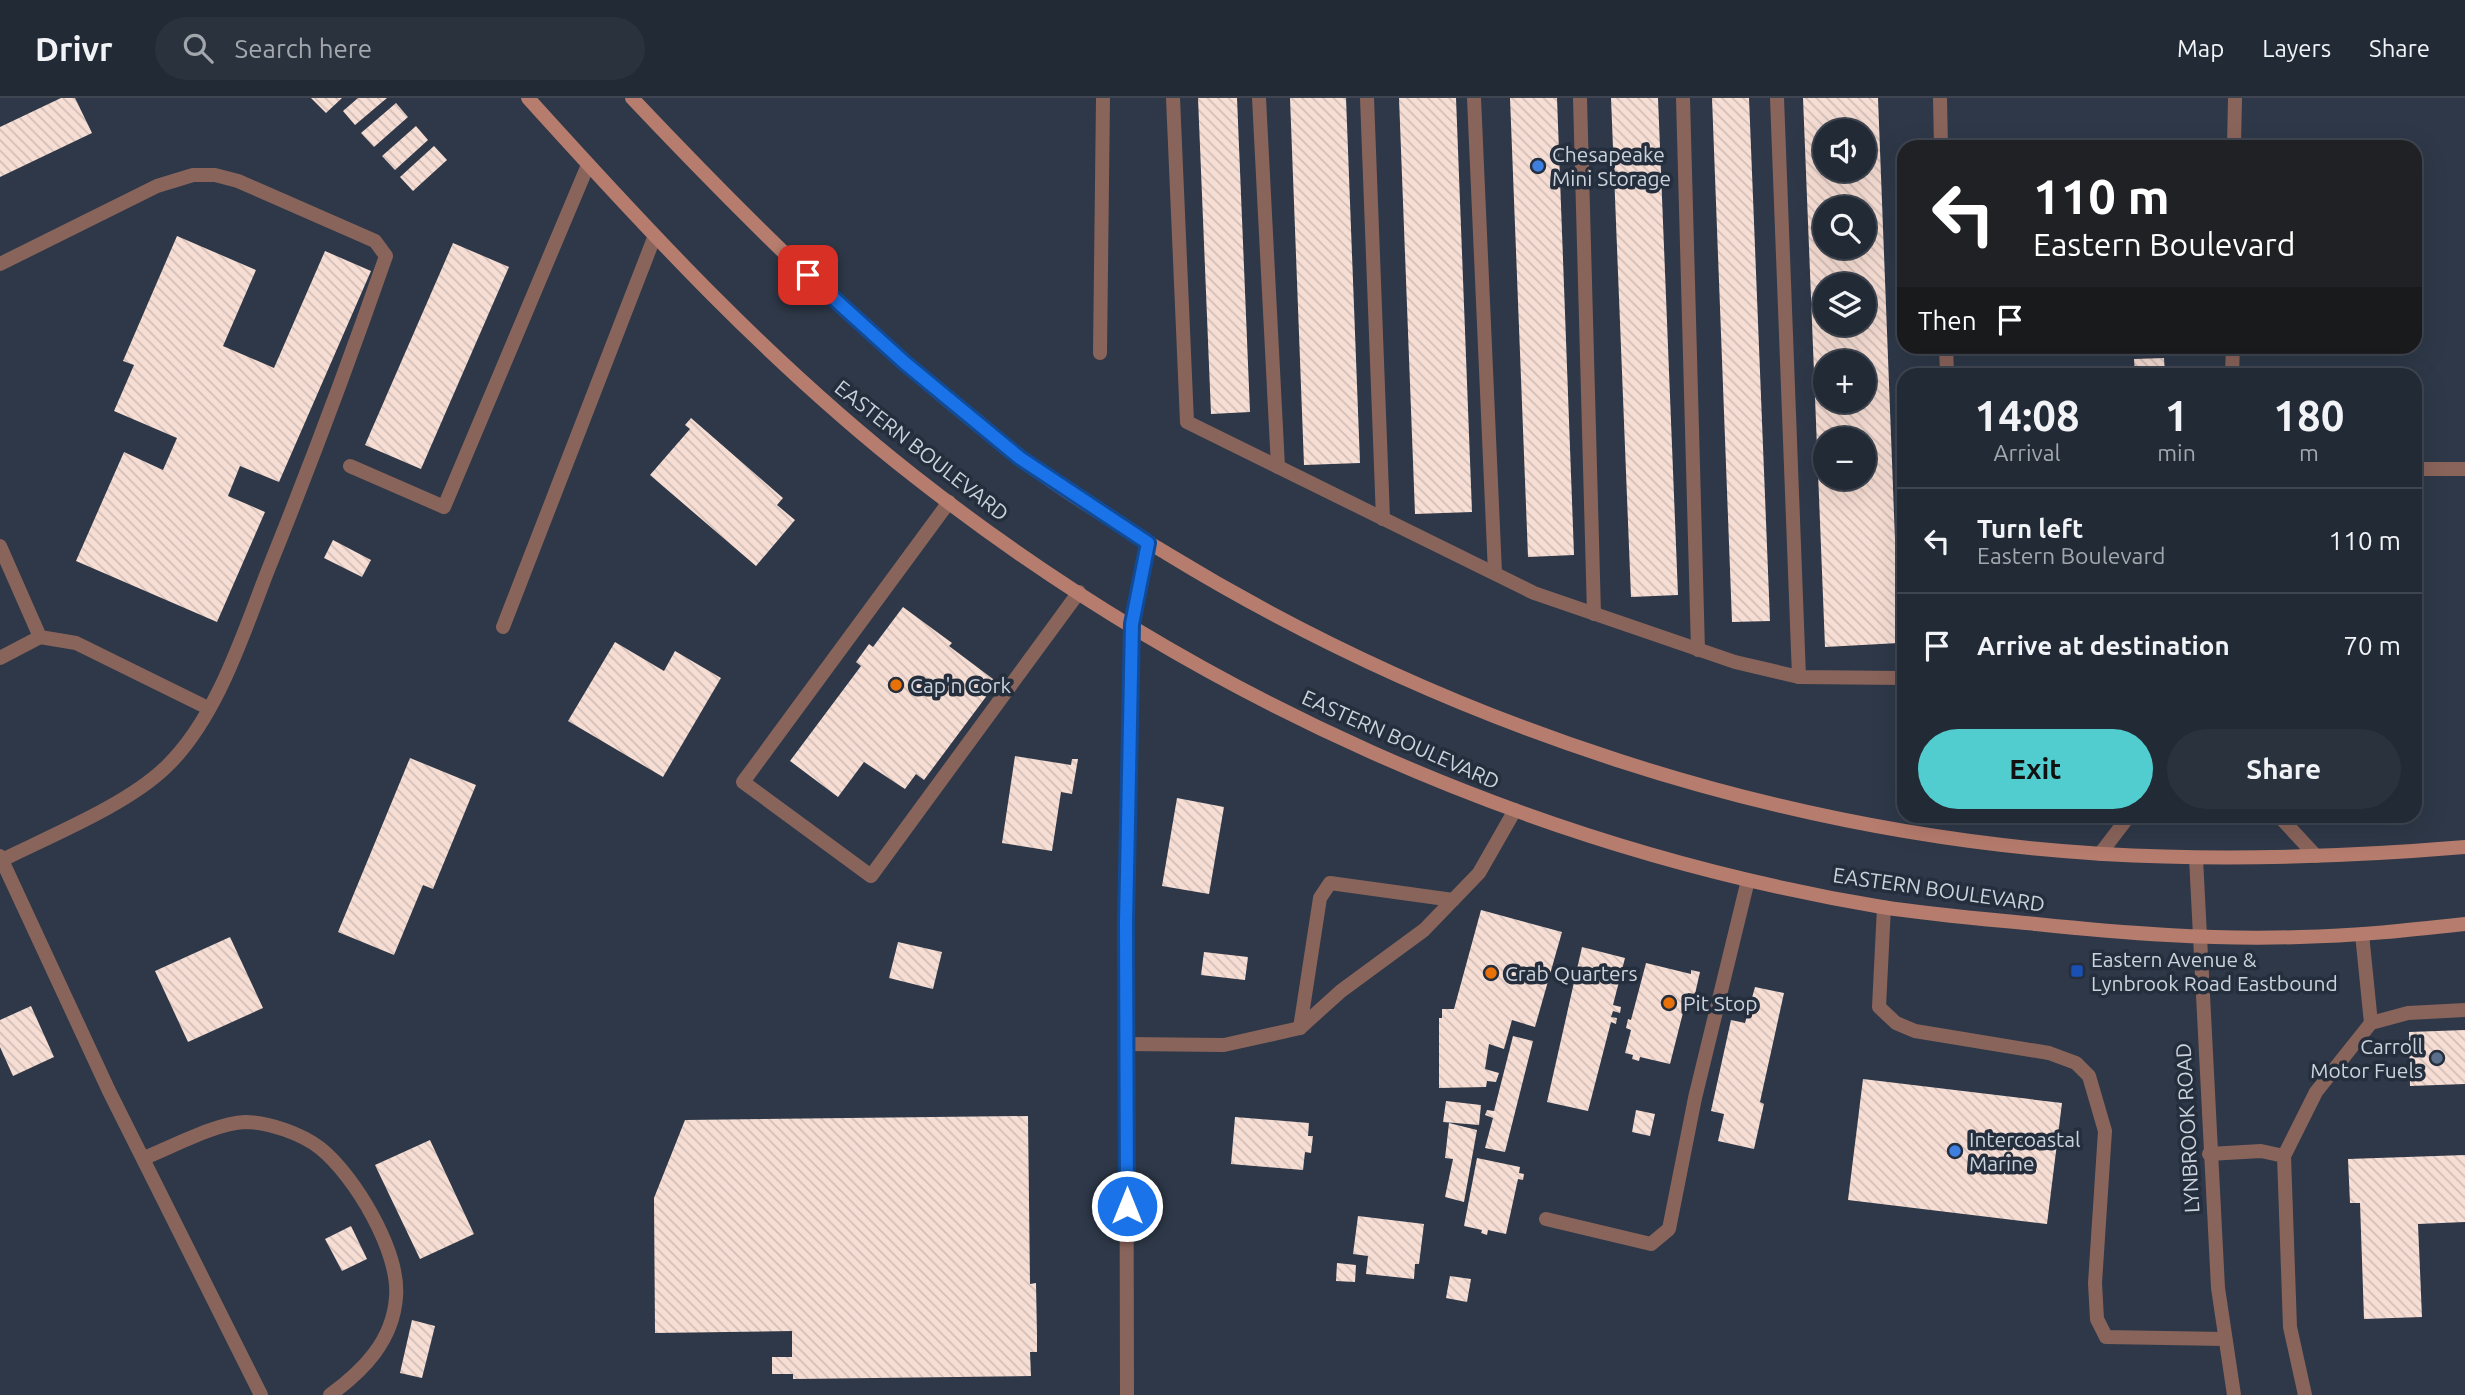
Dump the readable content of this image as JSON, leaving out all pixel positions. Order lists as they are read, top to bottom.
{
  "streets": {
    "main road": ["EASTERN BOULEVARD"],
    "street": ["LYNBROOK ROAD"]
  },
  "crossings": [
    ["EASTERN BOULEVARD", "LYNBROOK ROAD"]
  ],
  "places": {
    "other": [
      "Chesapeake Mini Storage",
      "Cap'n Cork",
      "Crab Quarters",
      "Pit Stop",
      "Carroll Motor Fuels",
      "Intercoastal Marine"
    ],
    "transit": ["Eastern Avenue & Lynbrook Road Eastbound"]
  },
  "page": {
    "header": "Drivr",
    "search": "Search here",
    "nav": ["Map", "Layers", "Share"],
    "map_buttons": ["+", "−"],
    "turn": ["110 m", "Eastern Boulevard"],
    "then": "Then",
    "eta": [
      "14:08",
      "Arrival",
      "1",
      "min",
      "180",
      "m"
    ],
    "list": [
      {
        "name": "Turn left",
        "note": "Eastern Boulevard",
        "value": "110 m"
      },
      {
        "name": "Arrive at destination",
        "value": "70 m"
      }
    ],
    "buttons": ["Exit", "Share"]
  }
}
